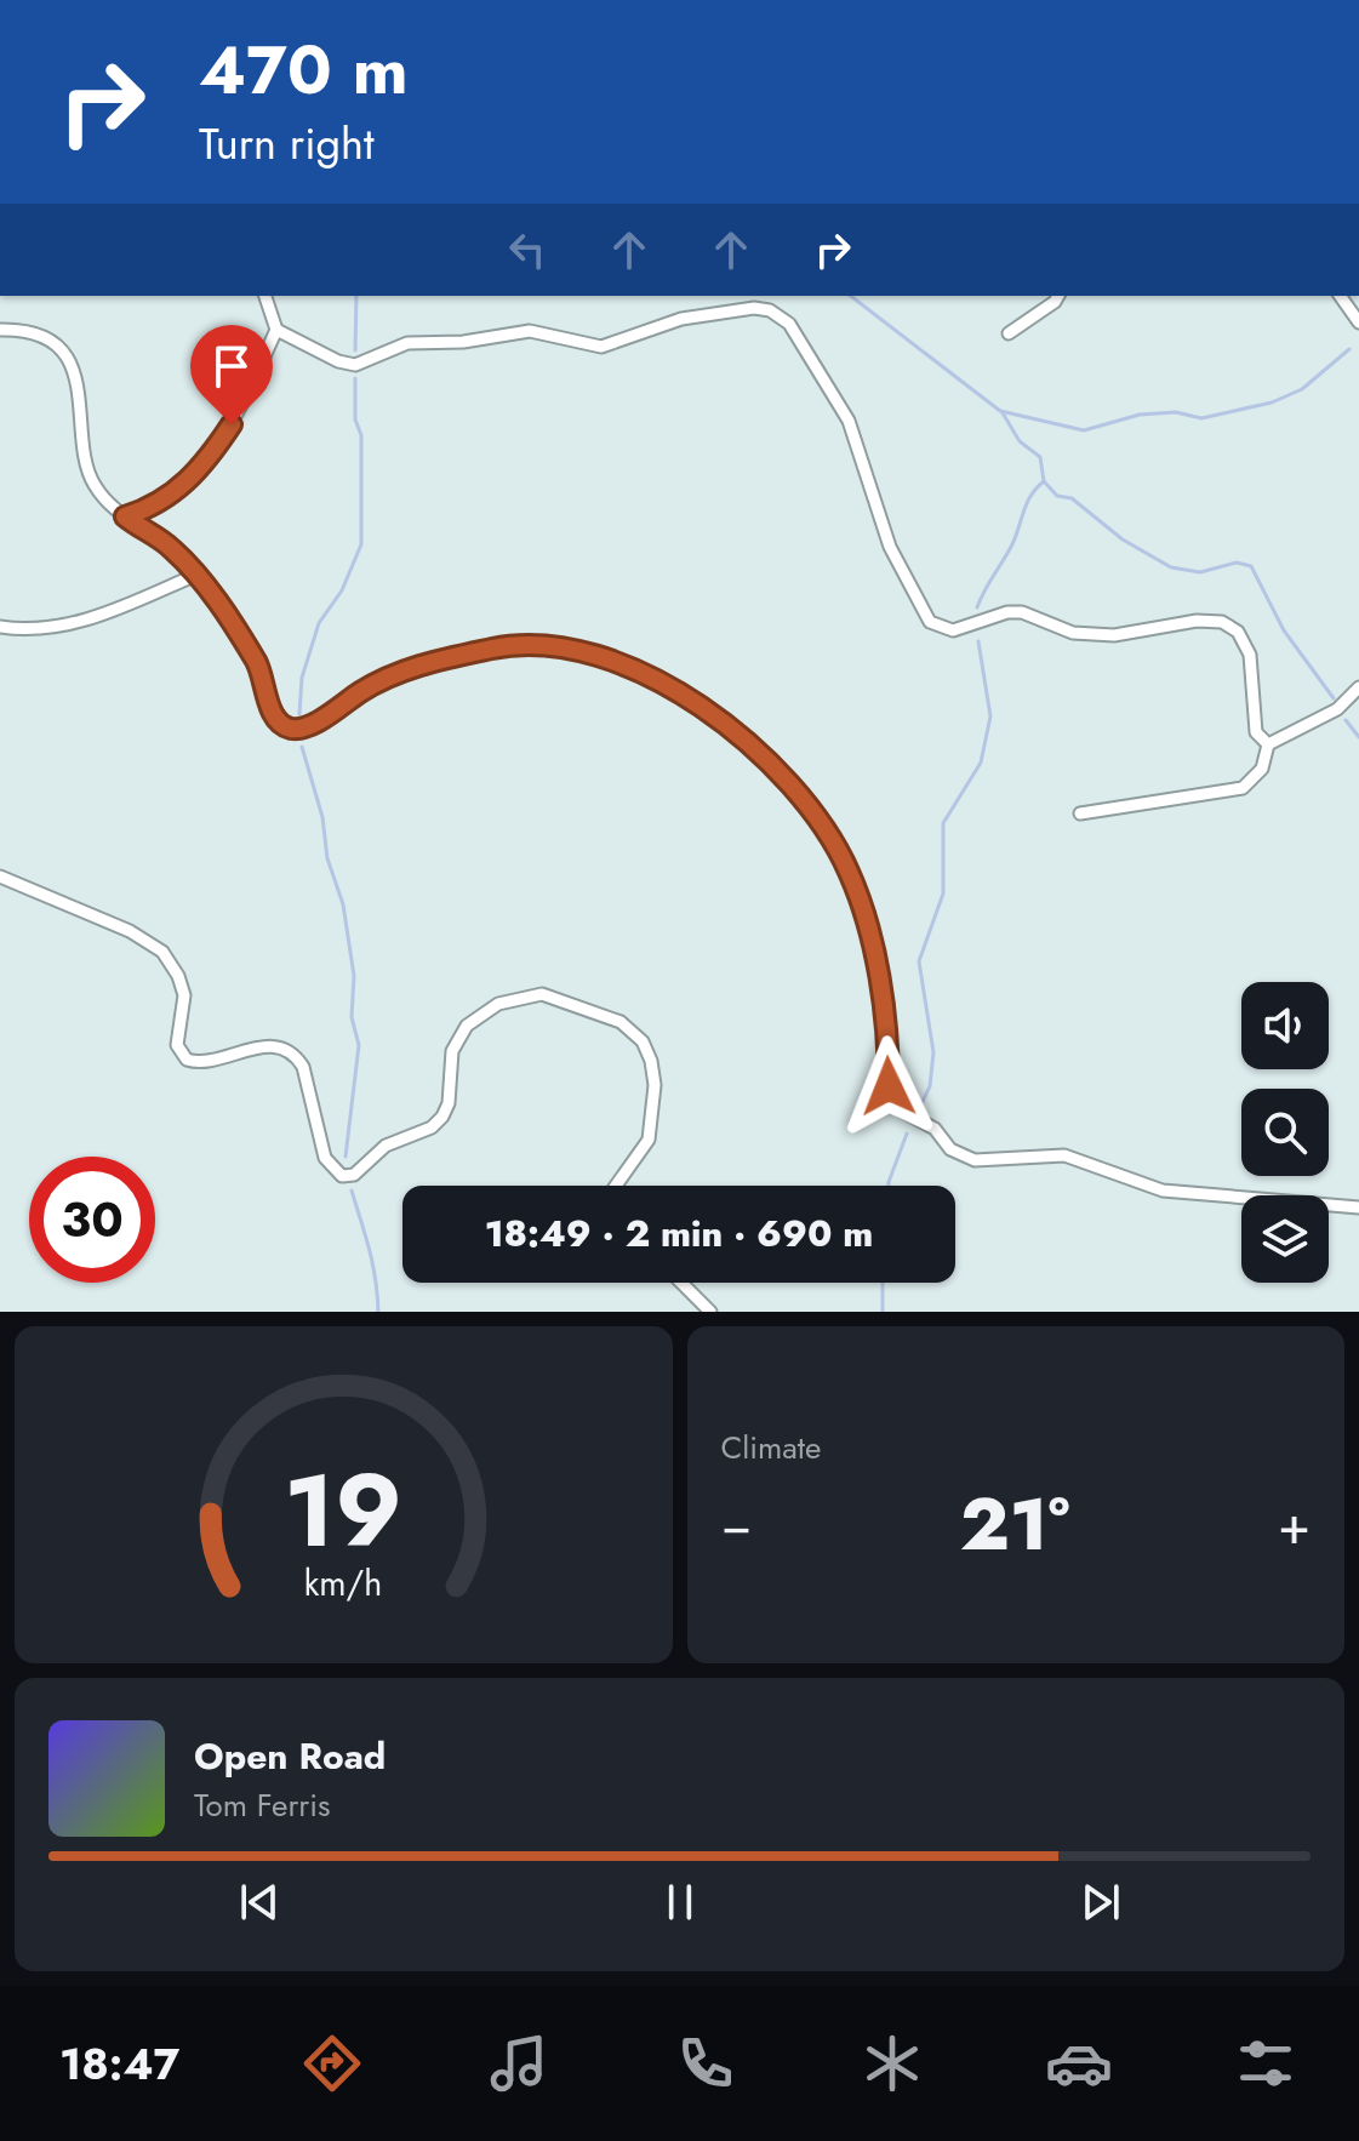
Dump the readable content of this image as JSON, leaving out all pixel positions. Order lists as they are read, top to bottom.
{
  "page": {
    "turn": ["470 m", "Turn right"],
    "limit": "30",
    "trip": "18:49 · 2 min · 690 m",
    "tile": "Climate",
    "heat": ["−", "21°", "+"],
    "song": ["Open Road", "Tom Ferris"],
    "tabs": "18:47",
    "gauge": ["19", "km/h"]
  }
}
